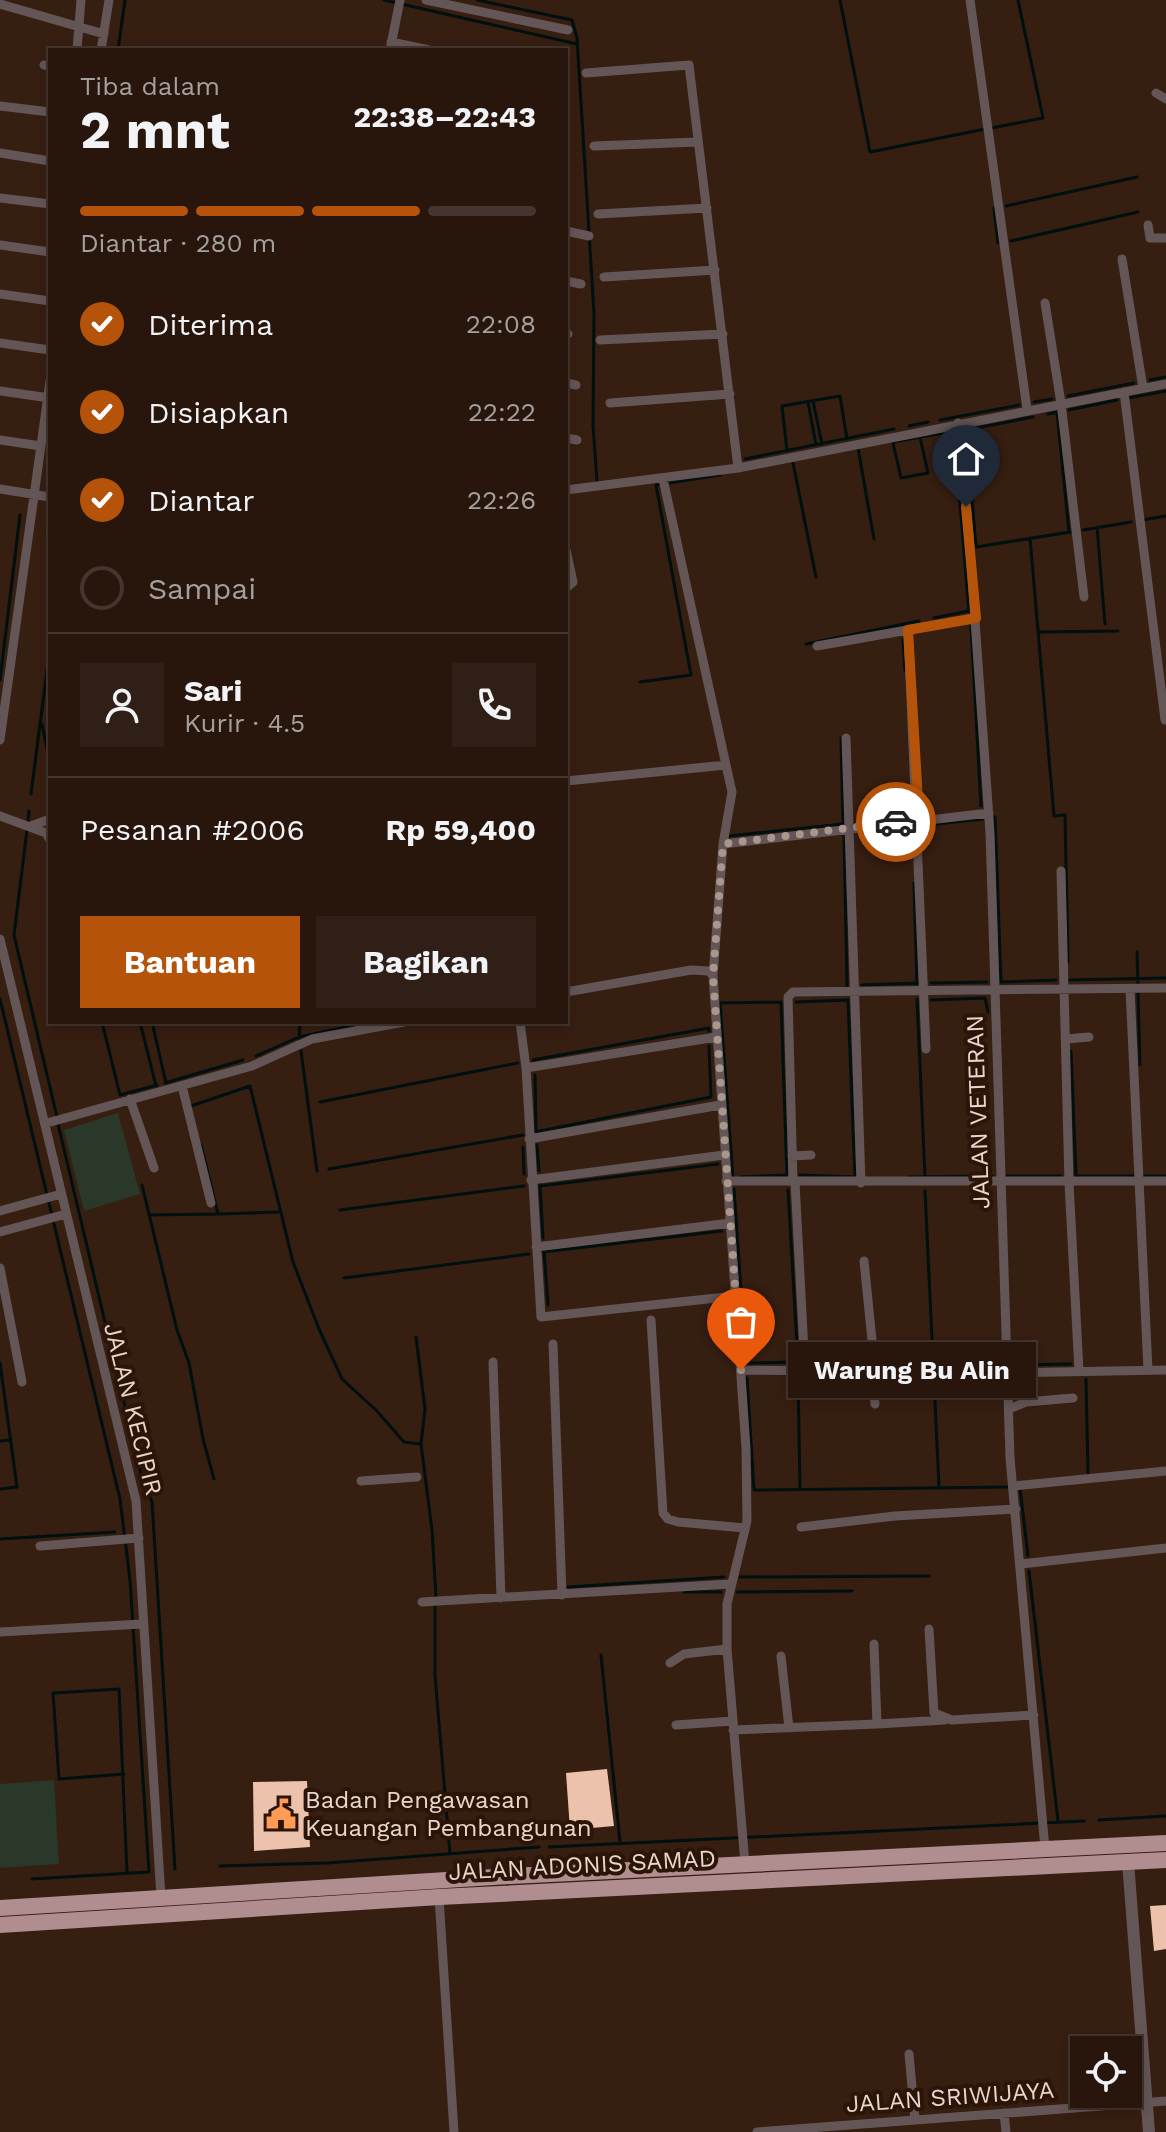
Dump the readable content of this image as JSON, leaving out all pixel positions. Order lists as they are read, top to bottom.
{
  "streets": {
    "highway": ["JALAN ADONIS SAMAD"],
    "street": ["JALAN VETERAN", "JALAN KECIPIR", "JALAN SRIWIJAYA"]
  },
  "places": {
    "other": ["Warung Bu Alin"],
    "public building": ["Badan Pengawasan Keuangan Pembangunan"]
  },
  "page": {
    "heading": ["2 mnt", "Tiba dalam", "22:38–22:43"],
    "panel": [
      "Sari",
      "Kurir · 4.5",
      "Pesanan #2006",
      "Rp 59,400"
    ],
    "bar": "Diantar · 280 m",
    "list": [
      ["Diterima", "22:08"],
      ["Disiapkan", "22:22"],
      ["Diantar", "22:26"],
      "Sampai"
    ],
    "buttons": ["Bantuan", "Bagikan"],
    "bubble": "Warung Bu Alin"
  }
}
